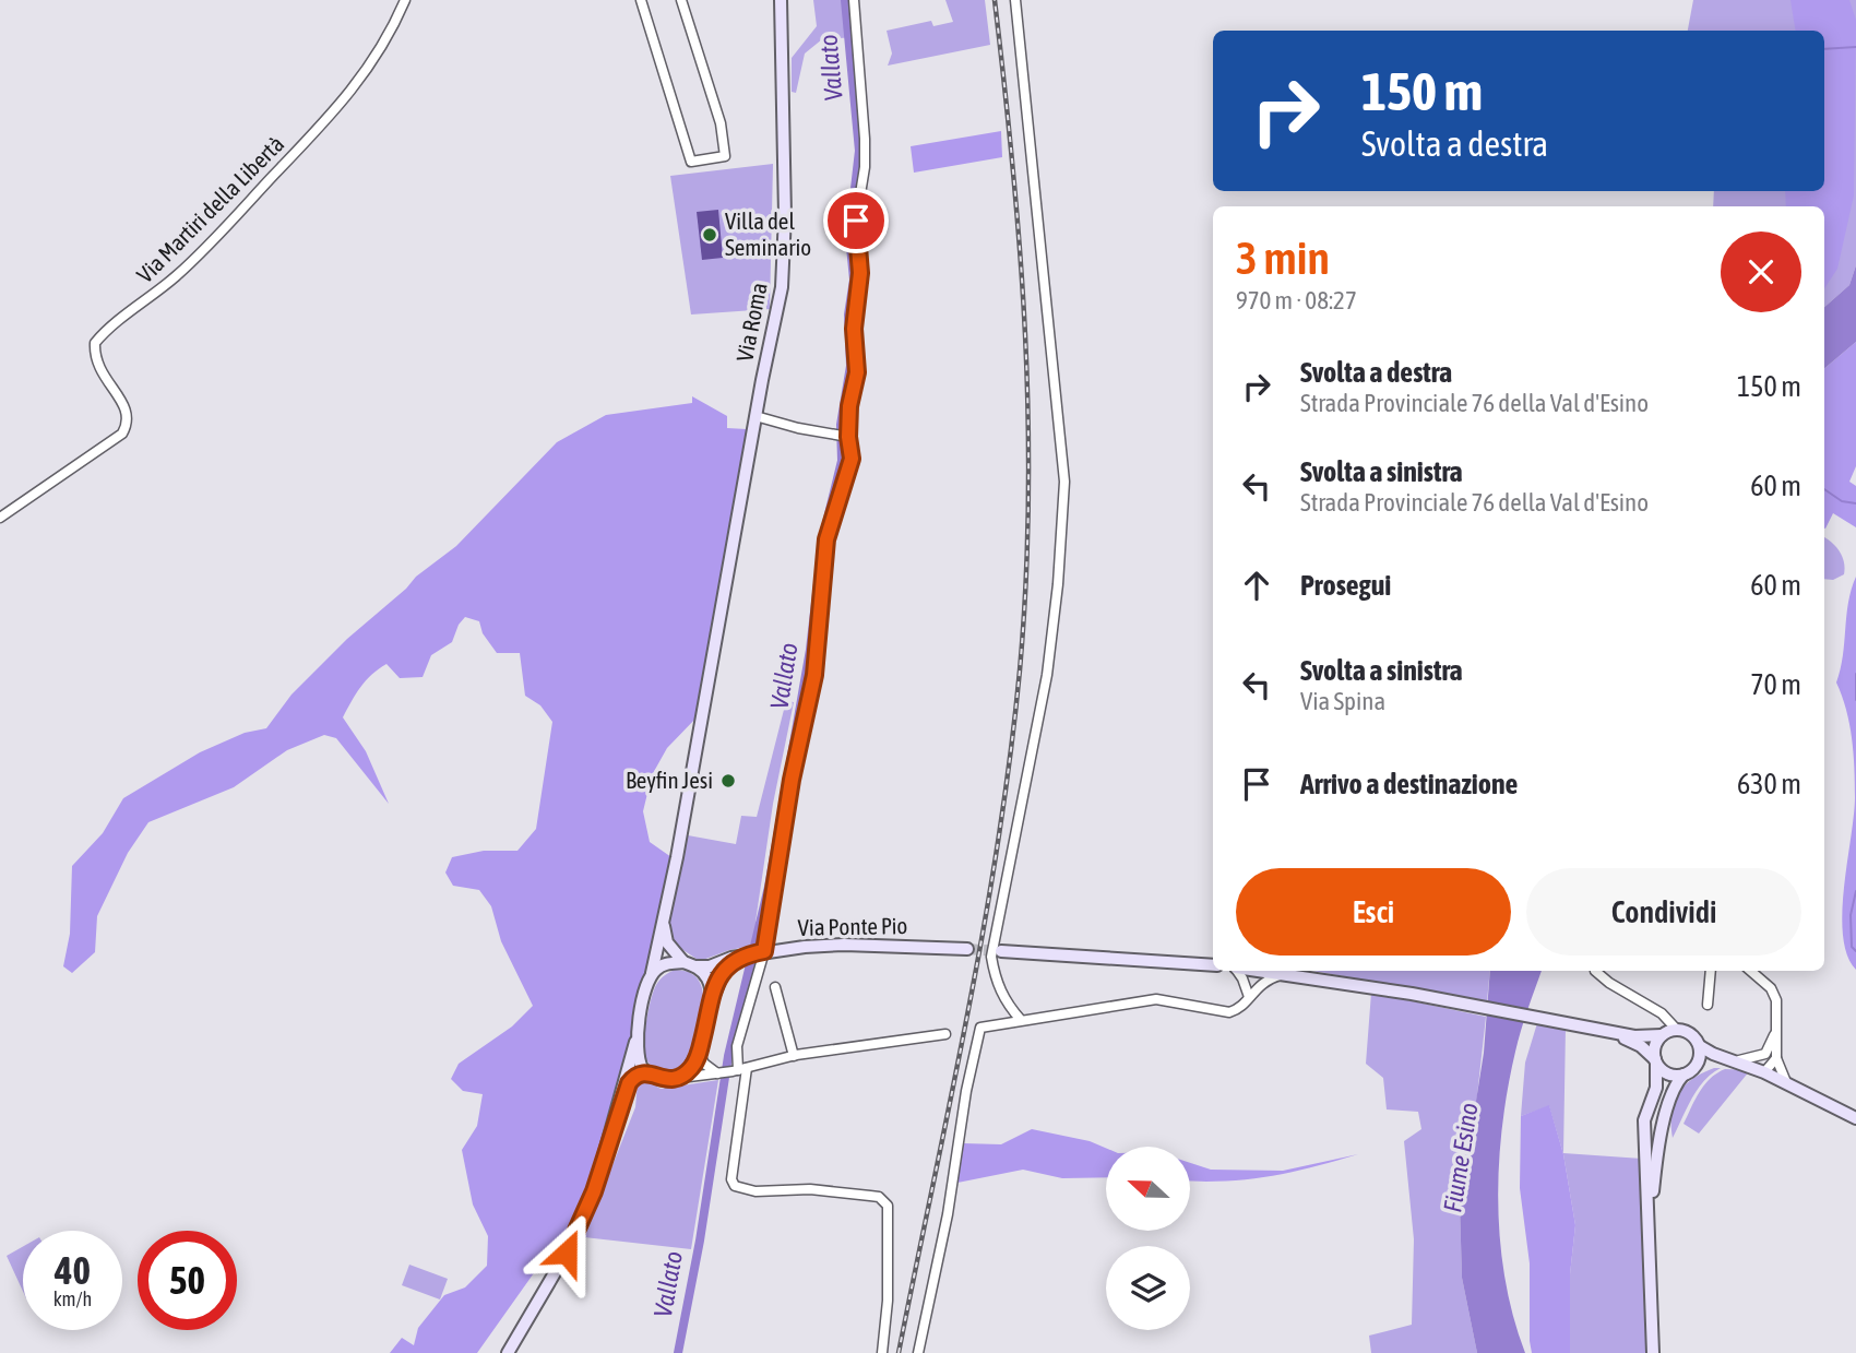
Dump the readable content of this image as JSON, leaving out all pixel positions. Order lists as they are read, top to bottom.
{
  "streets": {
    "main road": ["Via Roma", "Via Ponte Pio"],
    "street": ["Via Martiri della Libertà"]
  },
  "crossings": [
    ["Via Roma", "Via Ponte Pio"]
  ],
  "water": ["Vallato", "Fiume Esino"],
  "places": ["Villa del Seminario", "Beyfin Jesi"],
  "north": "left",
  "page": {
    "turn": ["150 m", "Svolta a destra"],
    "heading": ["3 min", "970 m · 08:27"],
    "list": [
      {
        "name": "Svolta a destra",
        "note": "Strada Provinciale 76 della Val d'Esino",
        "value": "150 m"
      },
      {
        "name": "Svolta a sinistra",
        "note": "Strada Provinciale 76 della Val d'Esino",
        "value": "60 m"
      },
      {
        "name": "Prosegui",
        "value": "60 m"
      },
      {
        "name": "Svolta a sinistra",
        "note": "Via Spina",
        "value": "70 m"
      },
      {
        "name": "Arrivo a destinazione",
        "value": "630 m"
      }
    ],
    "buttons": ["Esci", "Condividi"],
    "speed": "40 km/h",
    "limit": "50"
  }
}
